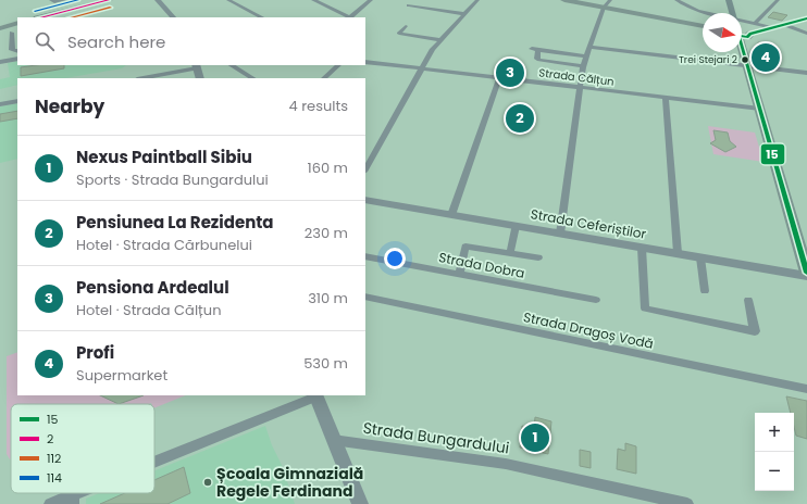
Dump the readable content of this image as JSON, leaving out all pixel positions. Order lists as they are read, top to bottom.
{
  "streets": {
    "street": [
      "Strada Călțun",
      "Strada Ceferiștilor",
      "Strada Dobra",
      "Strada Dragoș Vodă",
      "Strada Bungardului"
    ]
  },
  "places": ["Trei Stejari 2", "Școala Gimnazială Regele Ferdinand"],
  "lines": [
    "transit line 2",
    "transit line 114",
    "transit line 112",
    "transit line 15"
  ],
  "legend": [
    "15",
    "2",
    "112",
    "114"
  ],
  "north": "right",
  "page": {
    "search": "Search here",
    "pins": [
      "4",
      "3",
      "2",
      "1"
    ],
    "heading": ["Nearby", "4 results"],
    "list": [
      {
        "mark": "1",
        "name": "Nexus Paintball Sibiu",
        "note": "Sports · Strada Bungardului",
        "value": "160 m"
      },
      {
        "mark": "2",
        "name": "Pensiunea La Rezidenta",
        "note": "Hotel · Strada Cărbunelui",
        "value": "230 m"
      },
      {
        "mark": "3",
        "name": "Pensiona Ardealul",
        "note": "Hotel · Strada Călțun",
        "value": "310 m"
      },
      {
        "mark": "4",
        "name": "Profi",
        "note": "Supermarket",
        "value": "530 m"
      }
    ],
    "map_buttons": ["+", "−"]
  }
}
